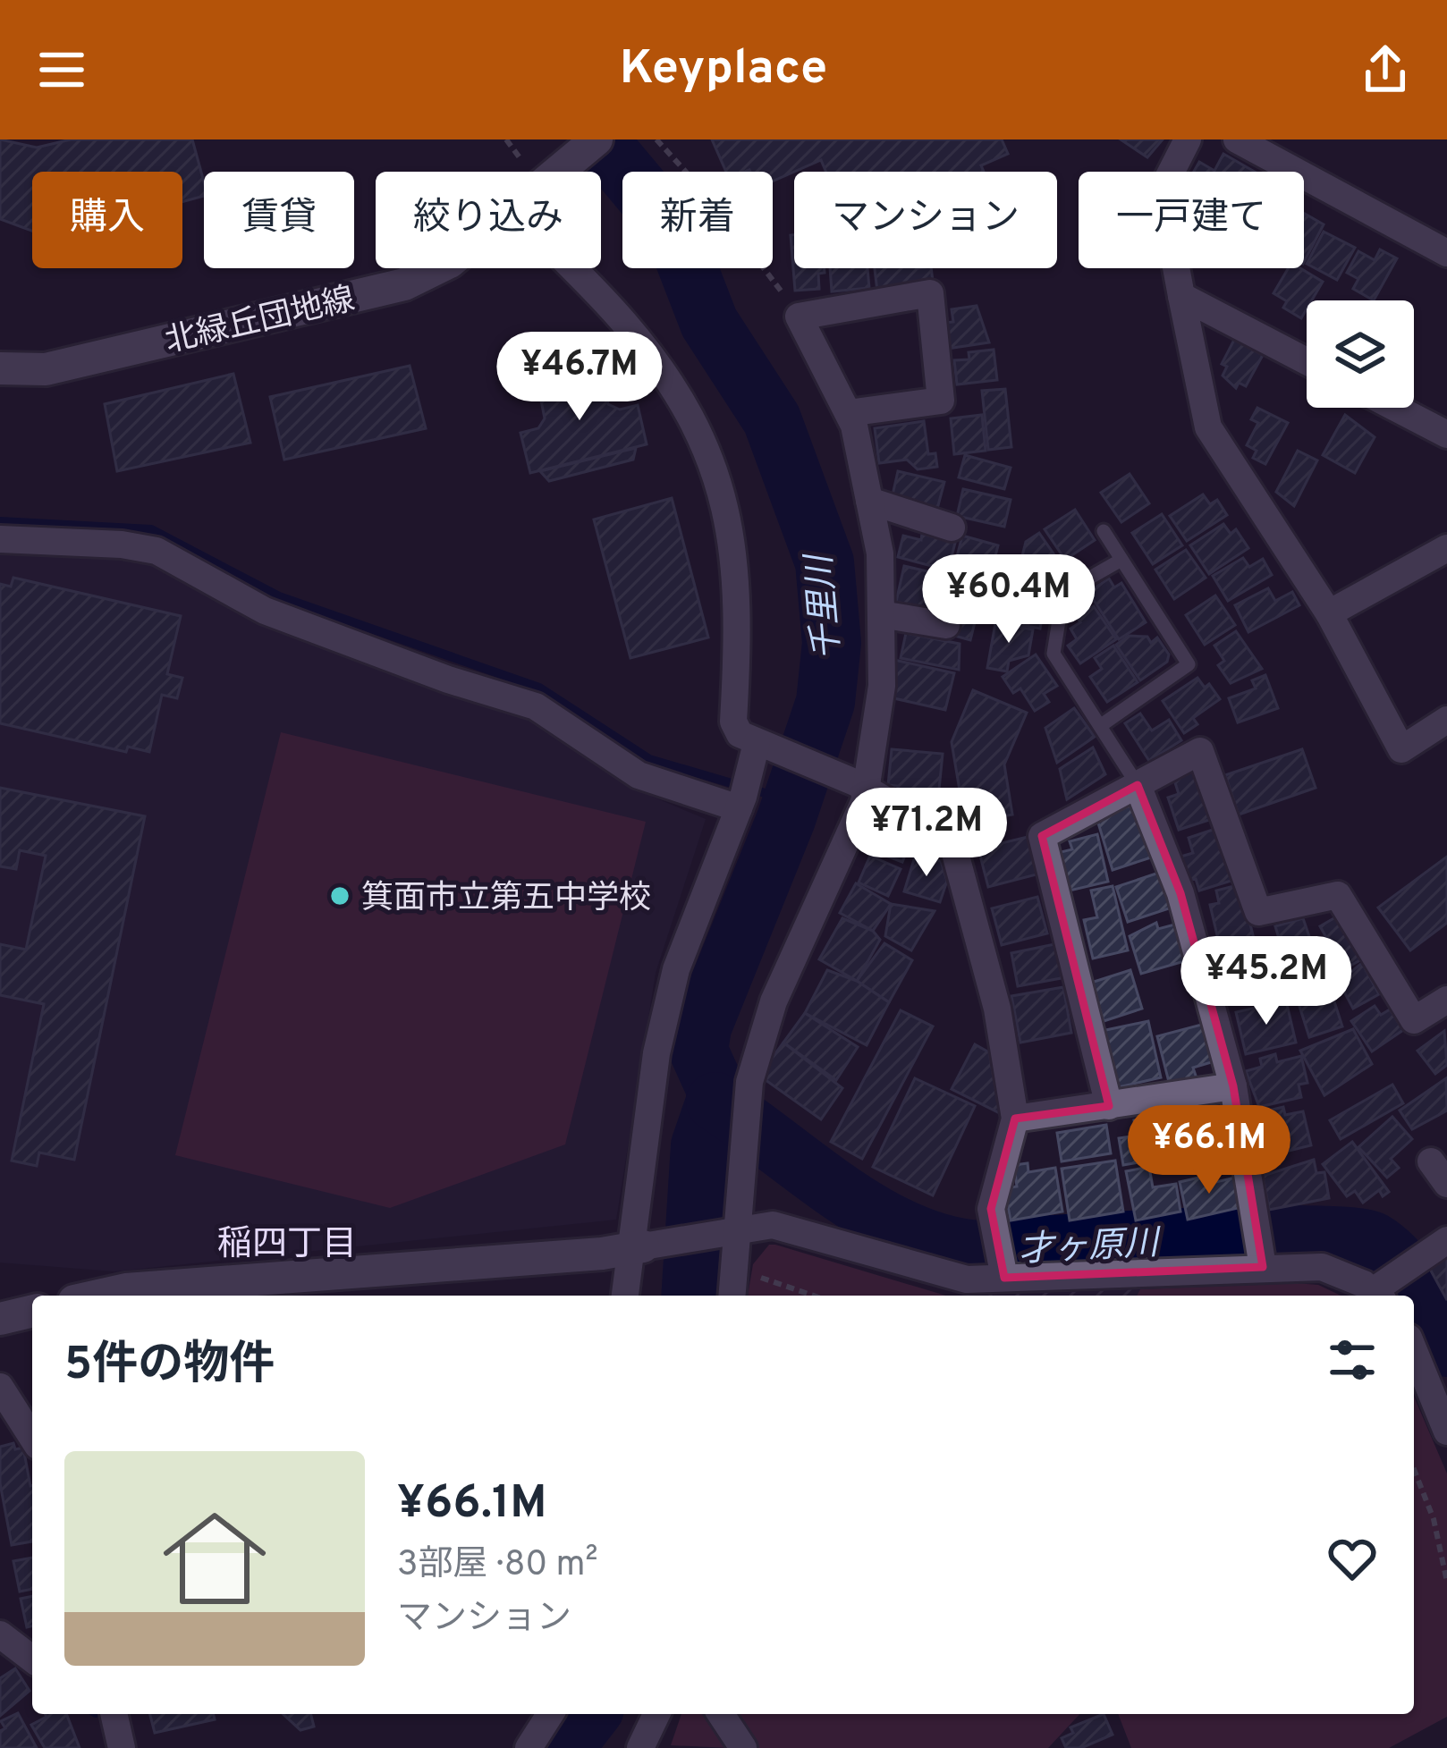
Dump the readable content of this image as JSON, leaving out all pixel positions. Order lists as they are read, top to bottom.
{
  "streets": {
    "street": ["北緑丘団地線"]
  },
  "districts": ["稲四丁目"],
  "water": ["千里川", "才ヶ原川"],
  "places": ["箕面市立第五中学校"],
  "page": {
    "header": "Keyplace",
    "chip": [
      "購入",
      "賃貸",
      "絞り込み",
      "新着",
      "マンション",
      "一戸建て"
    ],
    "price": [
      "¥46.7M",
      "¥60.4M",
      "¥71.2M",
      "¥45.2M",
      "¥66.1M"
    ],
    "heading": "5件の物件",
    "list": [
      {
        "name": "¥66.1M",
        "note": "3部屋 · 80 m² · マンション"
      }
    ]
  }
}
